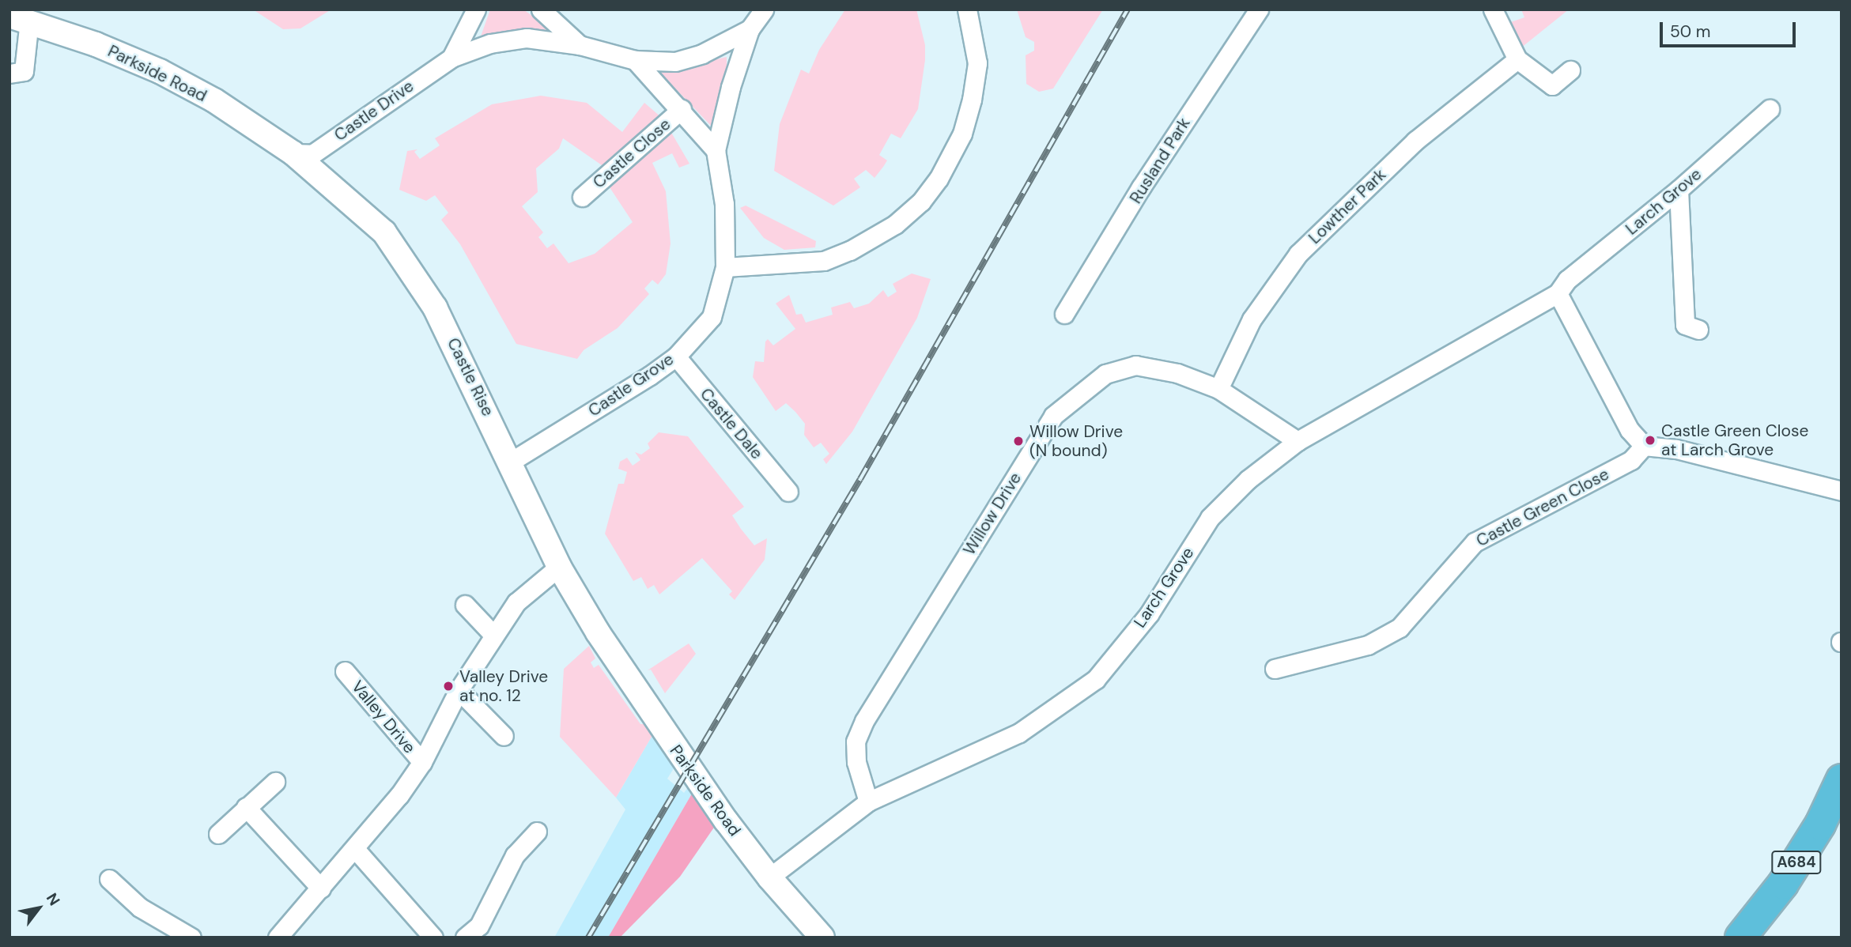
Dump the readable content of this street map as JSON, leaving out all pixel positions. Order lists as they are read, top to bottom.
{
  "streets": {
    "highway": ["A684"],
    "street": [
      "Parkside Road",
      "Castle Drive",
      "Castle Close",
      "Rusland Park",
      "Larch Grove",
      "Lowther Park",
      "Castle Rise",
      "Castle Grove",
      "Castle Dale",
      "Castle Green Close",
      "Willow Drive",
      "Valley Drive"
    ]
  },
  "crossings": [
    ["Parkside Road", "Castle Drive"],
    ["Parkside Road", "Larch Grove"],
    ["Parkside Road", "Castle Rise"],
    ["Castle Drive", "Castle Rise"],
    ["Castle Drive", "Castle Grove"],
    ["Larch Grove", "Willow Drive"],
    ["Lowther Park", "Willow Drive"],
    ["Castle Rise", "Castle Grove"],
    ["Castle Rise", "Valley Drive"],
    ["Castle Grove", "Castle Dale"]
  ],
  "places": ["Castle Green Close at Larch Grove", "Willow Drive (N bound)", "Valley Drive at no. 12"],
  "scale_bar": "50 m",
  "north": "top right"
}
